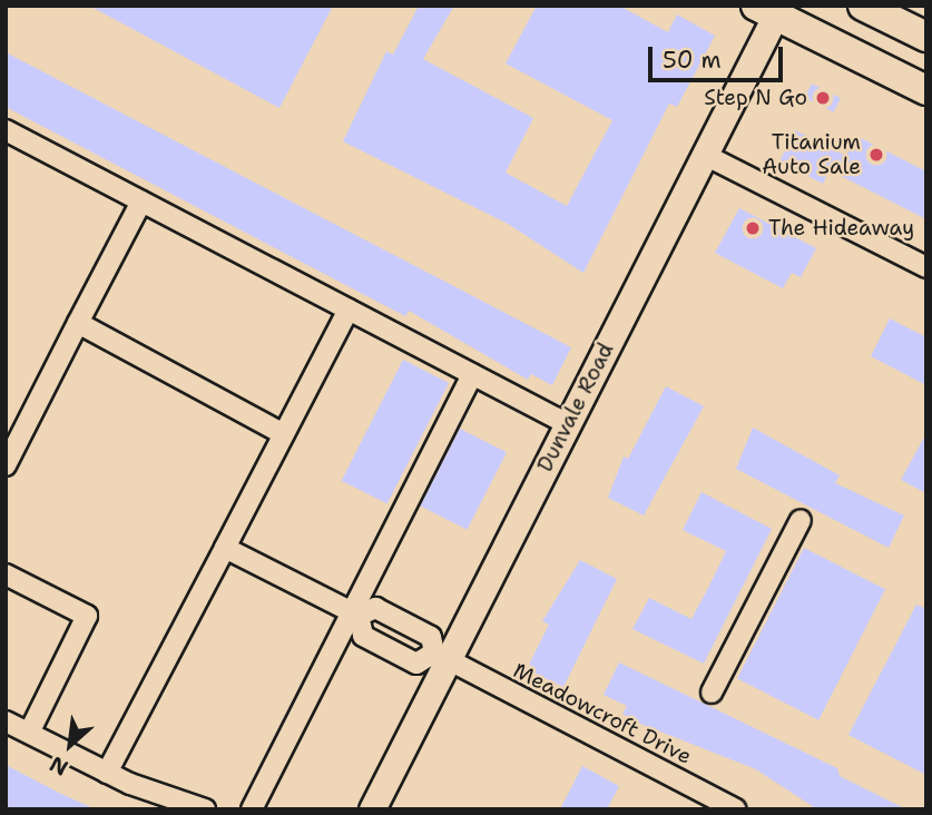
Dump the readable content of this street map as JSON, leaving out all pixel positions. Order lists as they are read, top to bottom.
{
  "streets": {
    "street": ["Dunvale Road", "Meadowcroft Drive"]
  },
  "crossings": [
    ["Dunvale Road", "Meadowcroft Drive"]
  ],
  "places": ["Step N Go", "Titanium Auto Sale", "The Hideaway"],
  "scale_bar": "50 m",
  "north": "bottom left"
}
